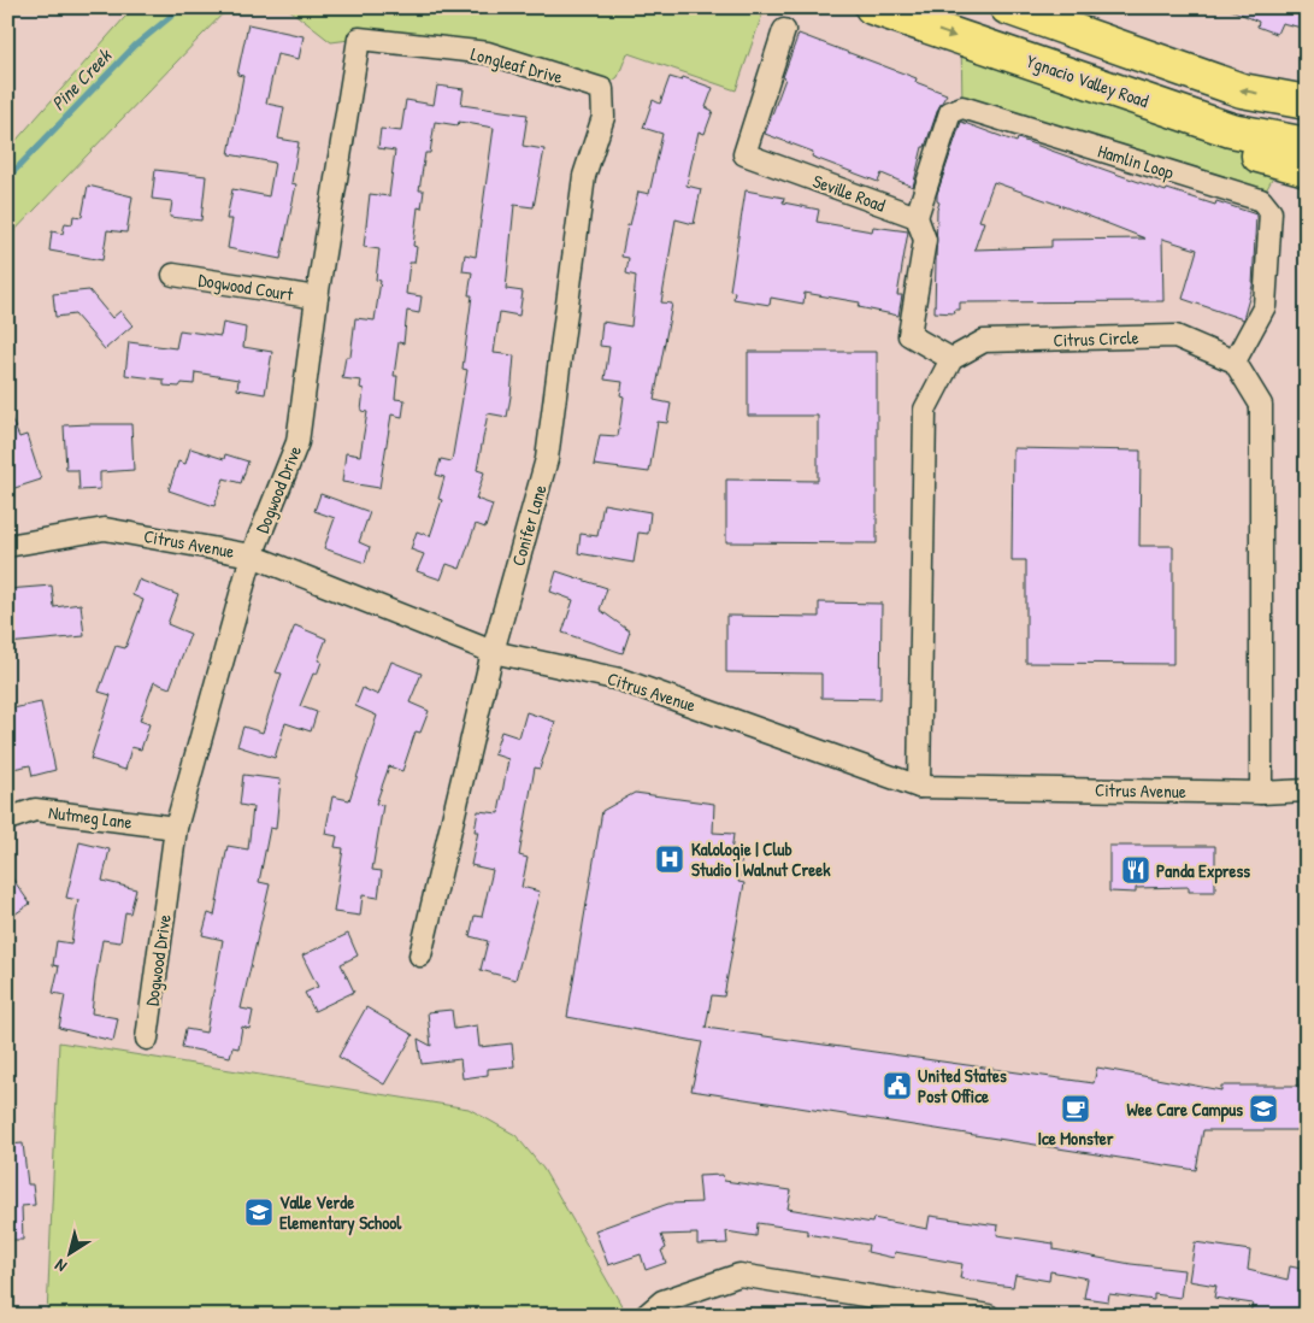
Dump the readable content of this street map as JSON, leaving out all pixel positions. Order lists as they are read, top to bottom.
{
  "streets": {
    "highway": ["Ygnacio Valley Road"],
    "street": [
      "Longleaf Drive",
      "Hamlin Loop",
      "Seville Road",
      "Dogwood Court",
      "Citrus Circle",
      "Dogwood Drive",
      "Conifer Lane",
      "Citrus Avenue",
      "Nutmeg Lane"
    ]
  },
  "crossings": [
    ["Longleaf Drive", "Dogwood Drive"],
    ["Longleaf Drive", "Conifer Lane"],
    ["Hamlin Loop", "Seville Road"],
    ["Hamlin Loop", "Citrus Circle"],
    ["Dogwood Court", "Dogwood Drive"],
    ["Dogwood Drive", "Citrus Avenue"],
    ["Dogwood Drive", "Nutmeg Lane"],
    ["Conifer Lane", "Citrus Avenue"]
  ],
  "water": ["Pine Creek"],
  "places": {
    "hospital": ["Kalologie | Club Studio | Walnut Creek"],
    "restaurant": ["Panda Express"],
    "public building": ["United States Post Office"],
    "cafe": ["Ice Monster"],
    "school or university": ["Wee Care Campus", "Valle Verde Elementary School"]
  },
  "north": "bottom left"
}
